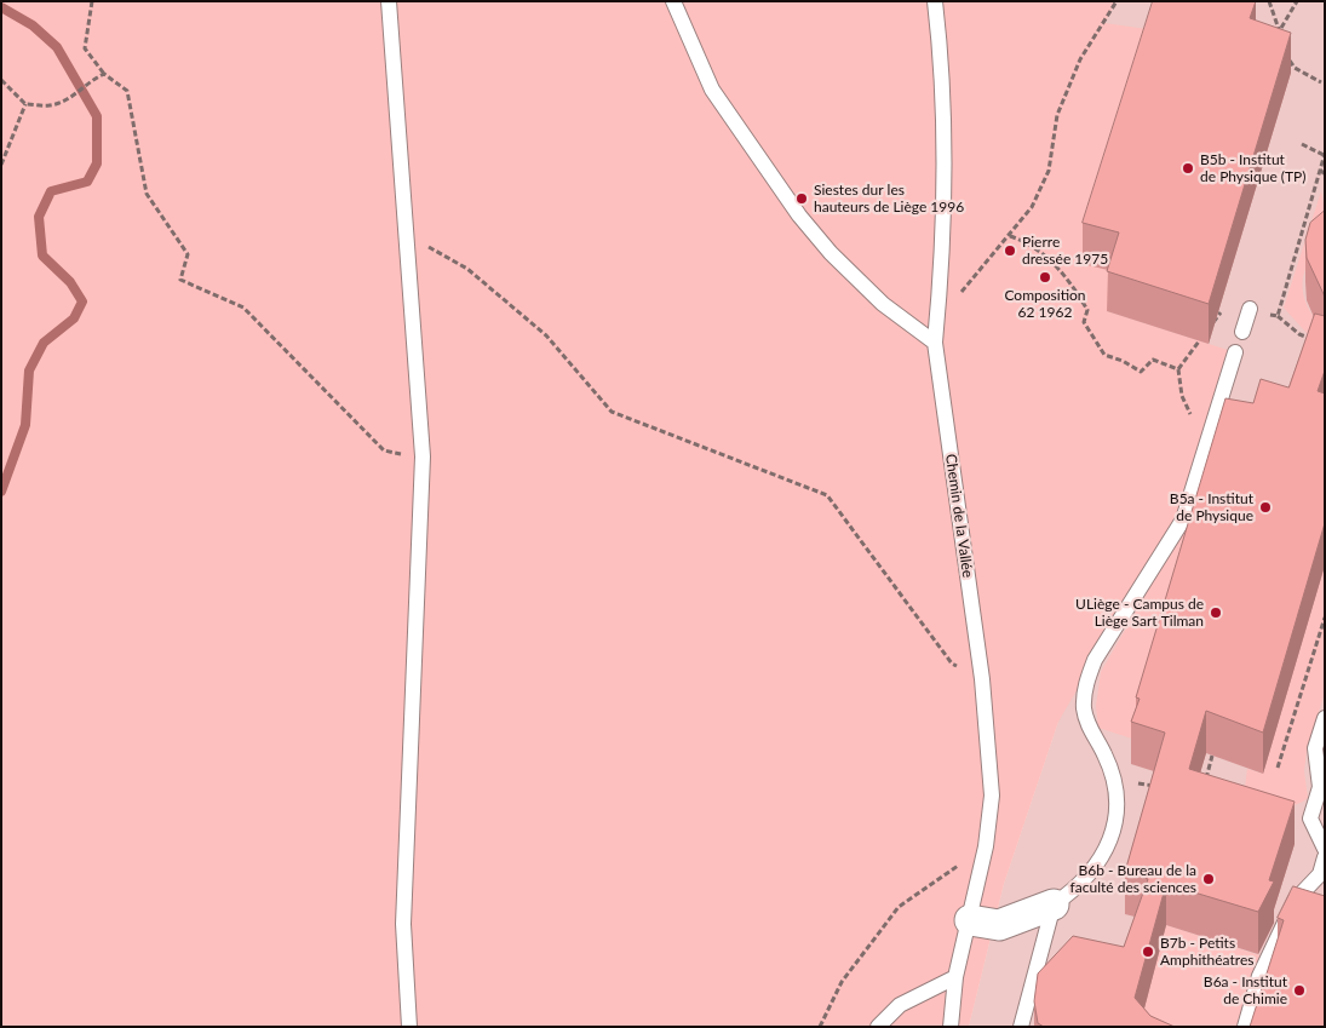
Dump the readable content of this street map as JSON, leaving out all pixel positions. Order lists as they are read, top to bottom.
{
  "streets": {
    "lane": ["Chemin de la Vallée"]
  },
  "places": [
    "B5b - Institut de Physique (TP)",
    "Siestes dur les hauteurs de Liège 1996",
    "Pierre dressée 1975",
    "Composition 62 1962",
    "B5a - Institut de Physique",
    "ULiège - Campus de Liège Sart Tilman",
    "B6b - Bureau de la faculté des sciences",
    "B7b - Petits Amphithéatres",
    "B6a - Institut de Chimie"
  ]
}
